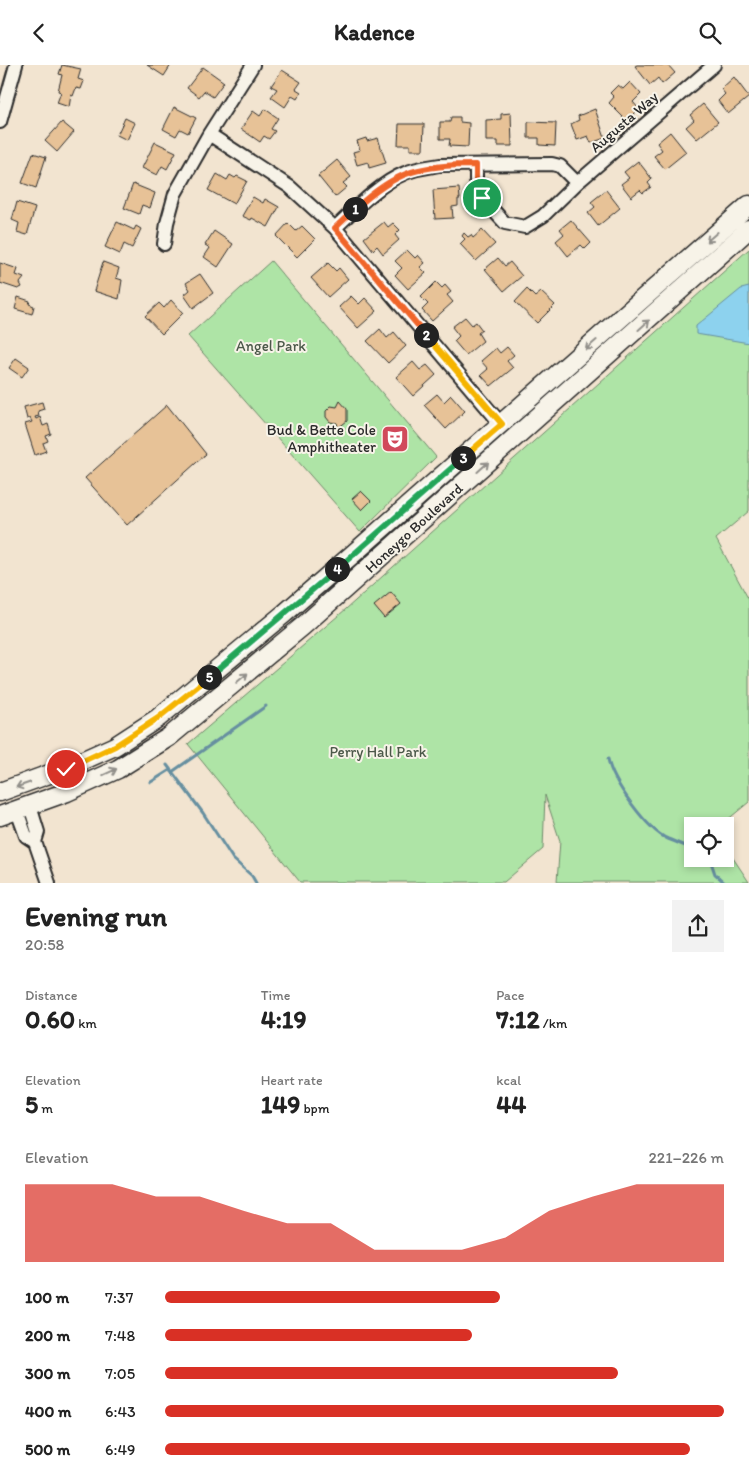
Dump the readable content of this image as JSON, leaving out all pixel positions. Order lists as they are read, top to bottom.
{
  "streets": {
    "main road": ["Honeygo Boulevard"],
    "street": ["Augusta Way"]
  },
  "parks": ["Angel Park", "Perry Hall Park"],
  "places": {
    "theatre": ["Bud & Bette Cole Amphitheater"]
  },
  "page": {
    "header": "Kadence",
    "pins": [
      "1",
      "2",
      "3",
      "4",
      "5"
    ],
    "heading": ["Evening run", "20:58"],
    "stats": [
      ["Distance", "0.60 km"],
      ["Time", "4:19"],
      ["Pace", "7:12 /km"],
      ["Elevation", "5 m"],
      ["Heart rate", "149 bpm"],
      ["kcal", "44"]
    ],
    "chart": ["Elevation", "221–226 m"],
    "list": [
      {
        "name": "100 m",
        "note": "7:37"
      },
      {
        "name": "200 m",
        "note": "7:48"
      },
      {
        "name": "300 m",
        "note": "7:05"
      },
      {
        "name": "400 m",
        "note": "6:43"
      },
      {
        "name": "500 m",
        "note": "6:49"
      }
    ]
  }
}
